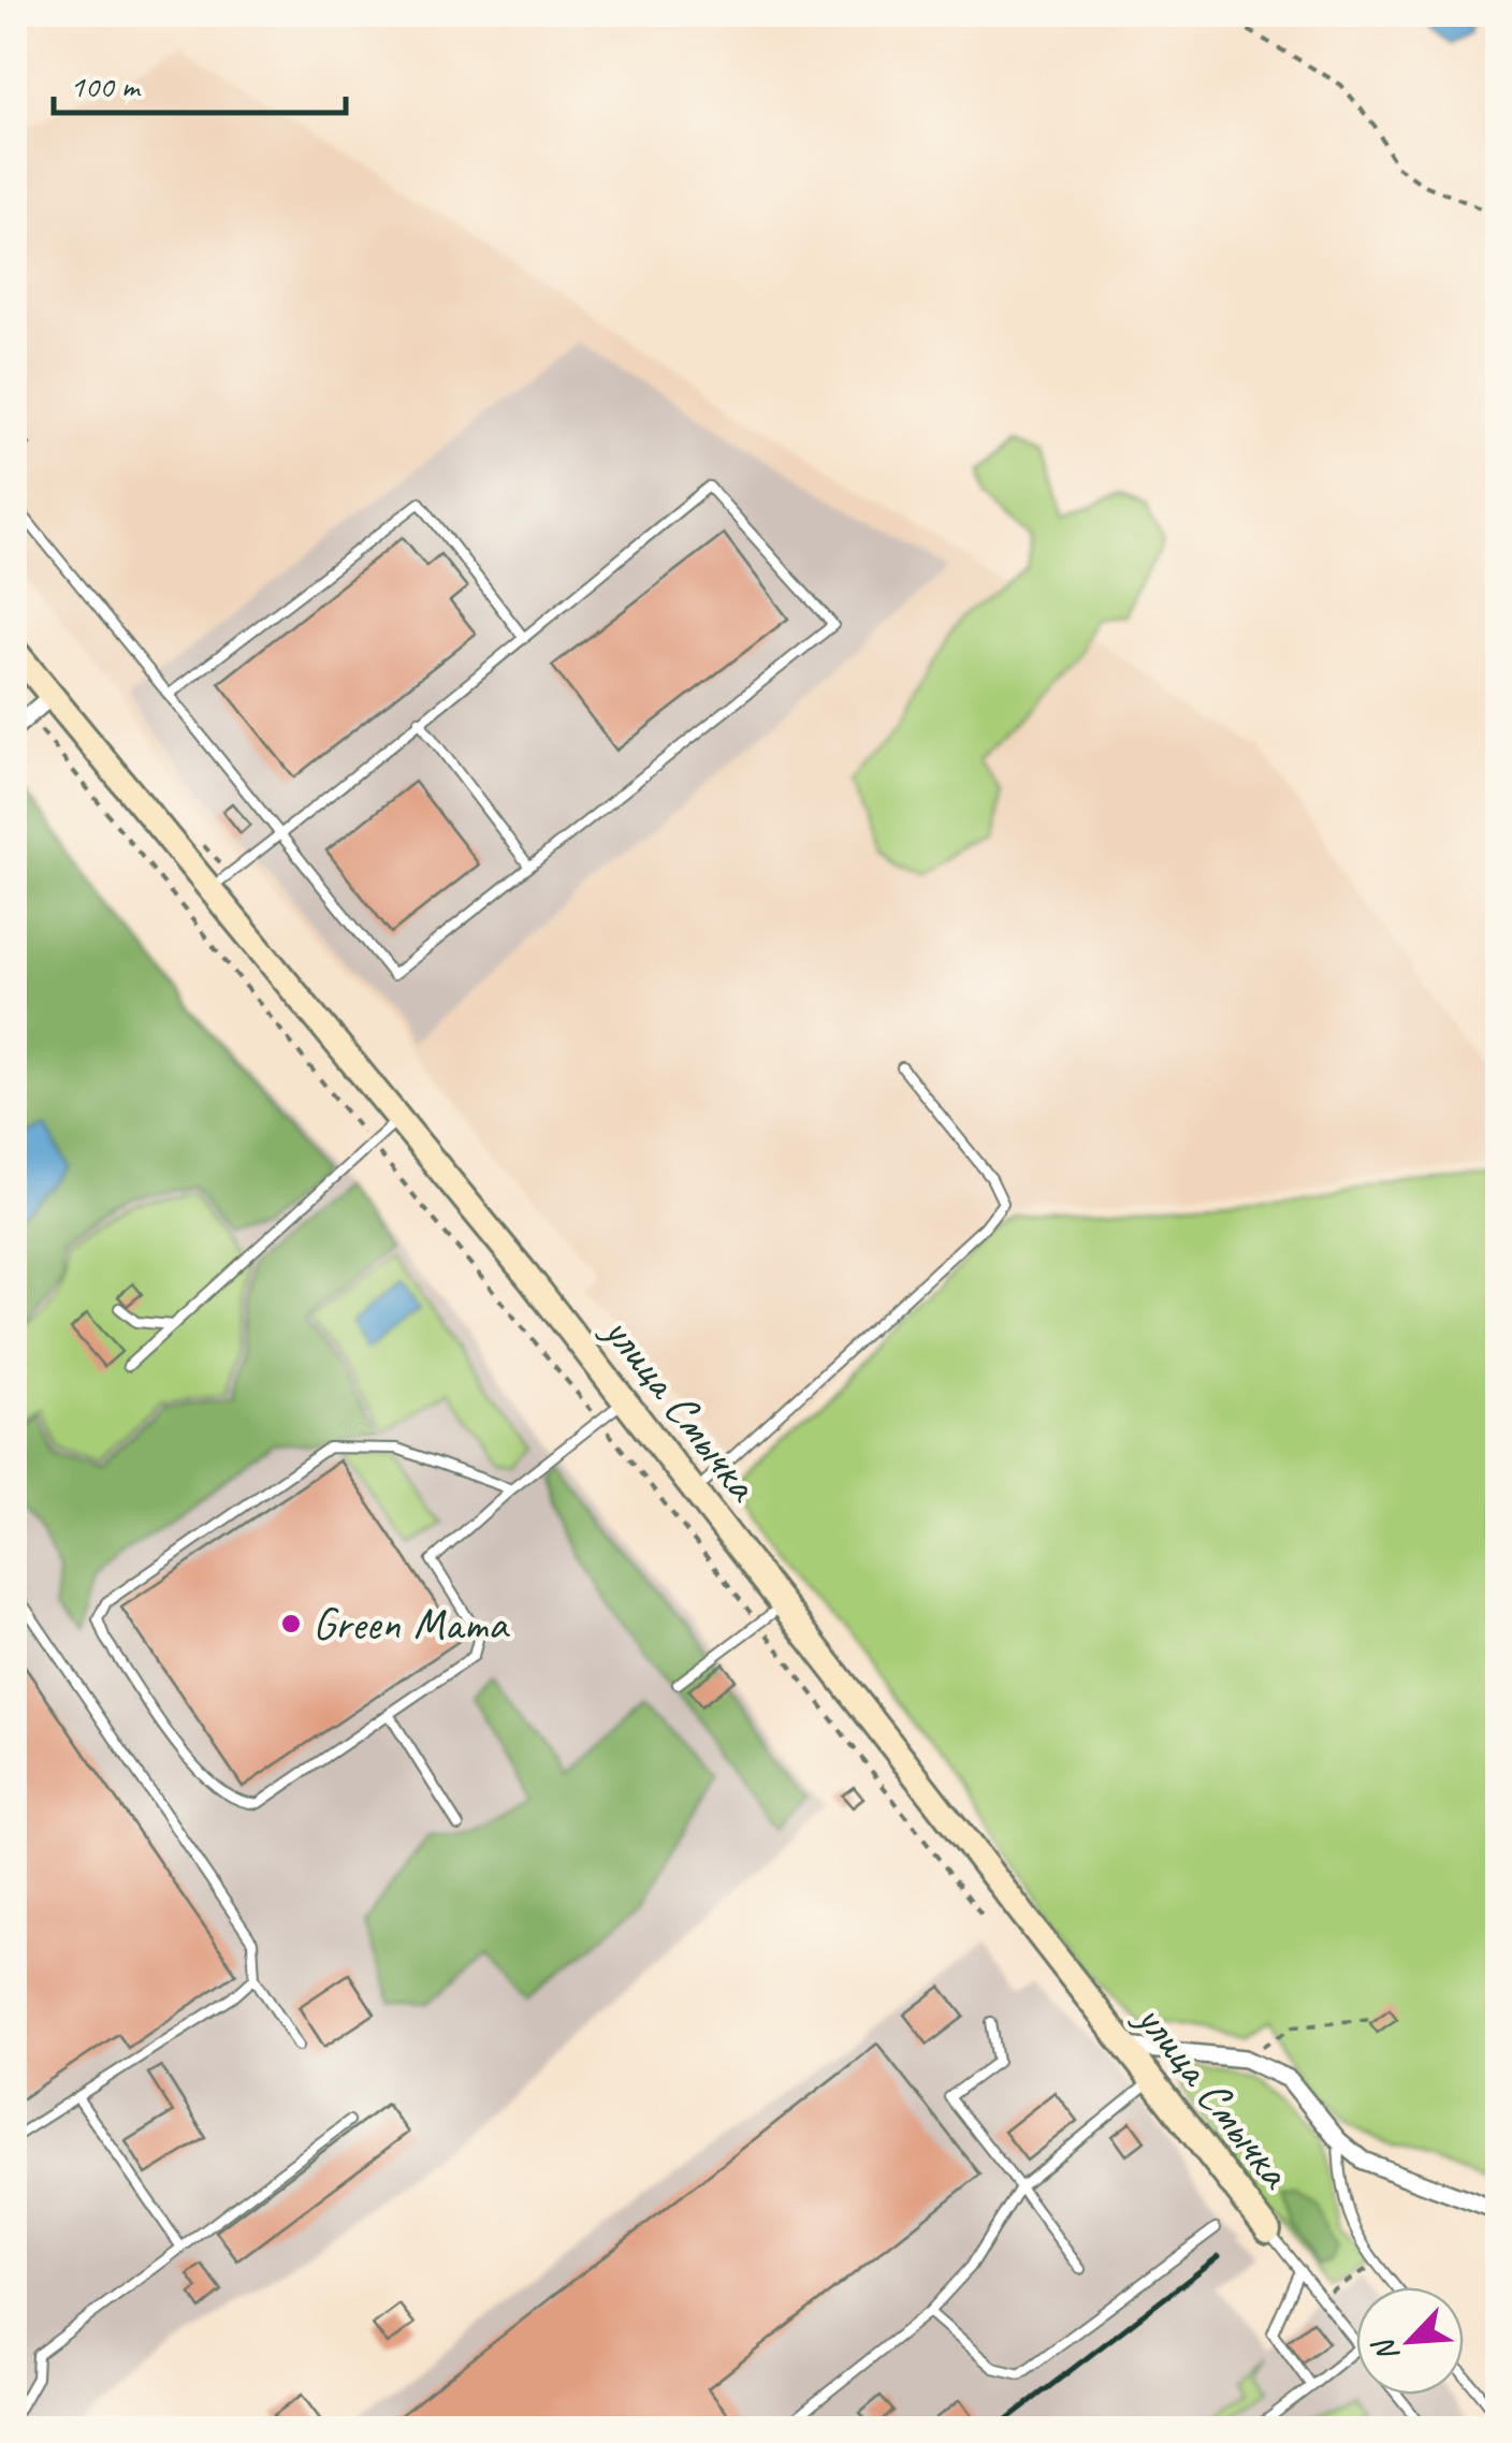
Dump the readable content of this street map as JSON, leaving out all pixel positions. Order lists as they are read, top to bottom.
{
  "streets": {
    "street": ["улица Смычка"]
  },
  "places": ["Green Mama"],
  "scale_bar": "100 m",
  "north": "bottom left"
}
